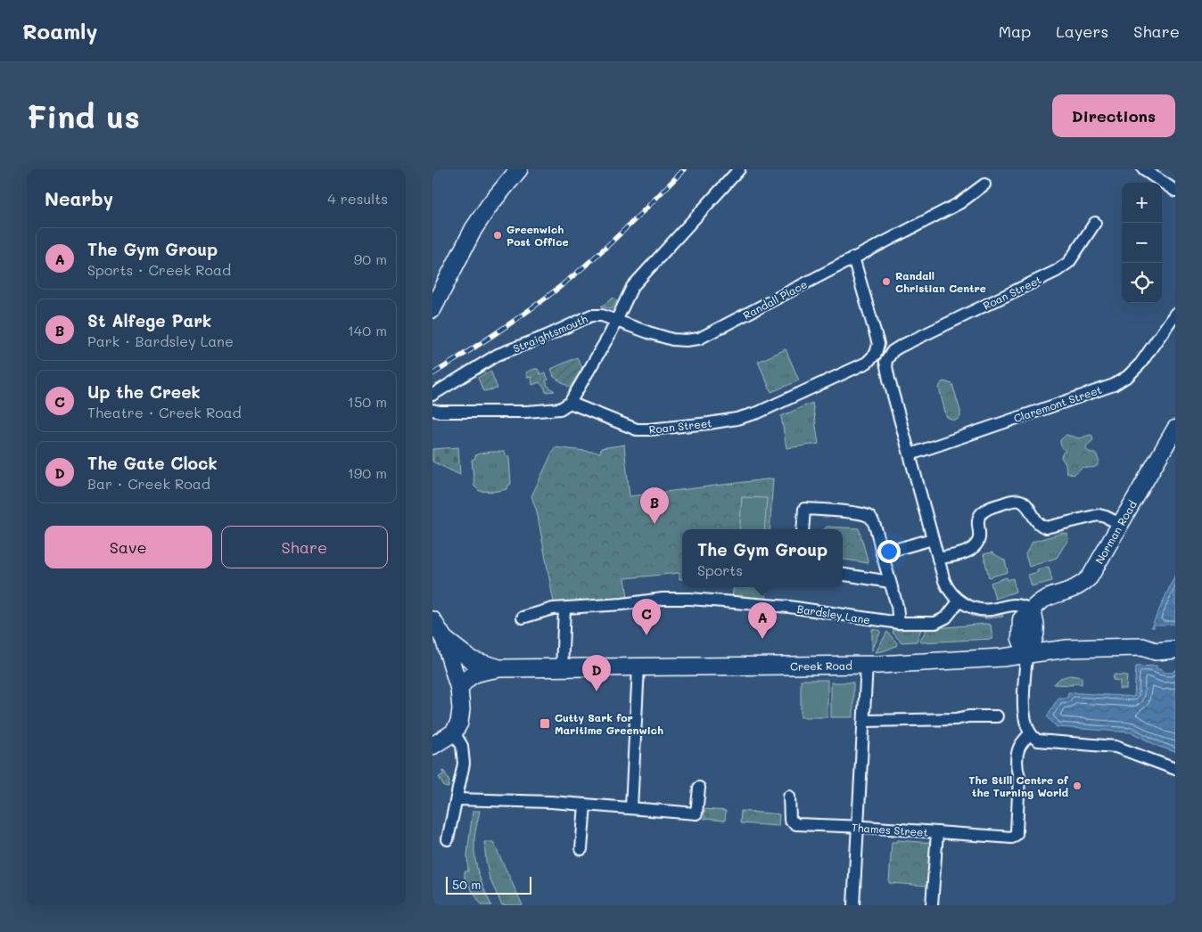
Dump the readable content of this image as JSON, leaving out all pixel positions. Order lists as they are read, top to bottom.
{
  "streets": {
    "main road": ["Norman Road", "Creek Road"],
    "street": [
      "Roan Street",
      "Randall Place",
      "Straightsmouth",
      "Claremont Street",
      "Bardsley Lane",
      "Thames Street"
    ]
  },
  "crossings": [
    ["Roan Street", "Randall Place"],
    ["Roan Street", "Claremont Street"],
    ["Randall Place", "Straightsmouth"],
    ["Norman Road", "Creek Road"]
  ],
  "places": {
    "other": ["Greenwich Post Office", "Randall Christian Centre", "The Still Centre of the Turning World"],
    "transit": ["Cutty Sark for Maritime Greenwich"]
  },
  "scale_bar": "50 m",
  "page": {
    "header": "Roamly",
    "nav": ["Map", "Layers", "Share"],
    "buttons": [
      "Directions",
      ["Save", "Share"]
    ],
    "title": "Find us",
    "heading": ["Nearby", "4 results"],
    "map_buttons": ["+", "−"],
    "list": [
      {
        "mark": "A",
        "name": "The Gym Group",
        "note": "Sports · Creek Road",
        "value": "90 m"
      },
      {
        "mark": "B",
        "name": "St Alfege Park",
        "note": "Park · Bardsley Lane",
        "value": "140 m"
      },
      {
        "mark": "C",
        "name": "Up the Creek",
        "note": "Theatre · Creek Road",
        "value": "150 m"
      },
      {
        "mark": "D",
        "name": "The Gate Clock",
        "note": "Bar · Creek Road",
        "value": "190 m"
      }
    ],
    "pins": [
      "B",
      "C",
      "A",
      "D"
    ],
    "popup": ["The Gym Group", "Sports"],
    "scale": "50 m"
  }
}
